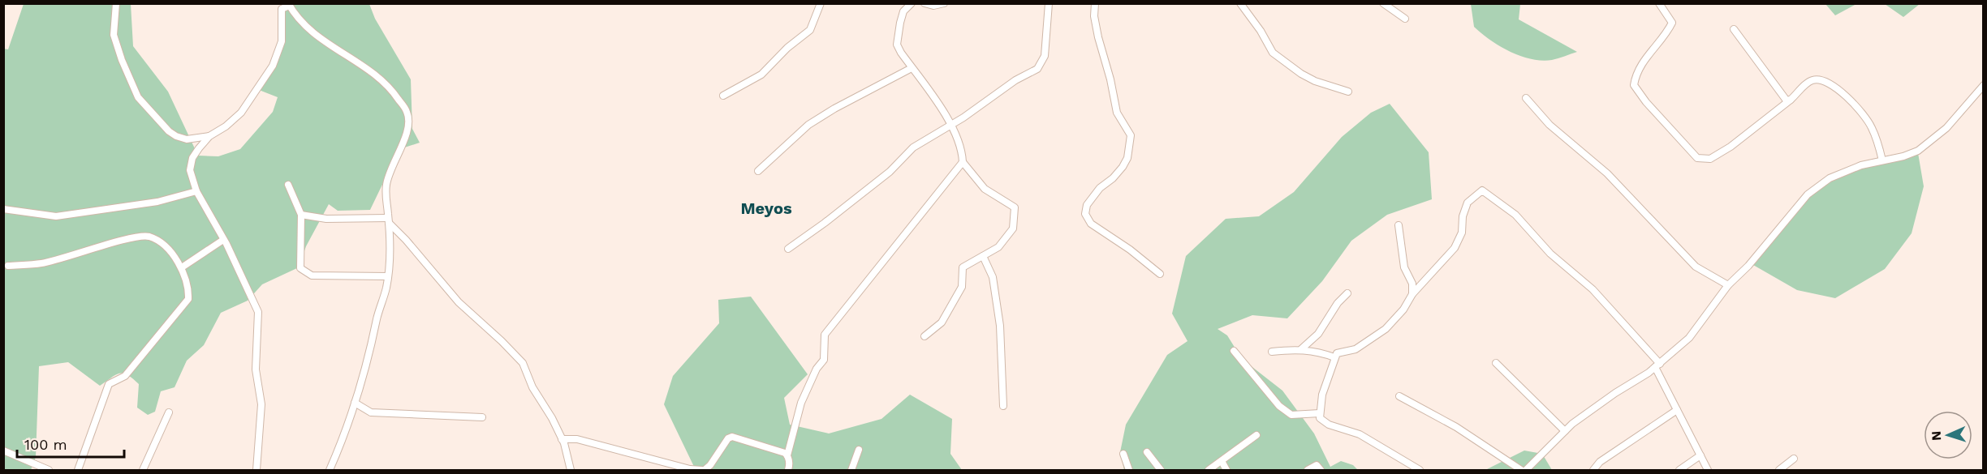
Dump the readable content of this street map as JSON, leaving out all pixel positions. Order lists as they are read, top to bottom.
{
  "districts": ["Meyos"],
  "scale_bar": "100 m",
  "north": "left"
}
